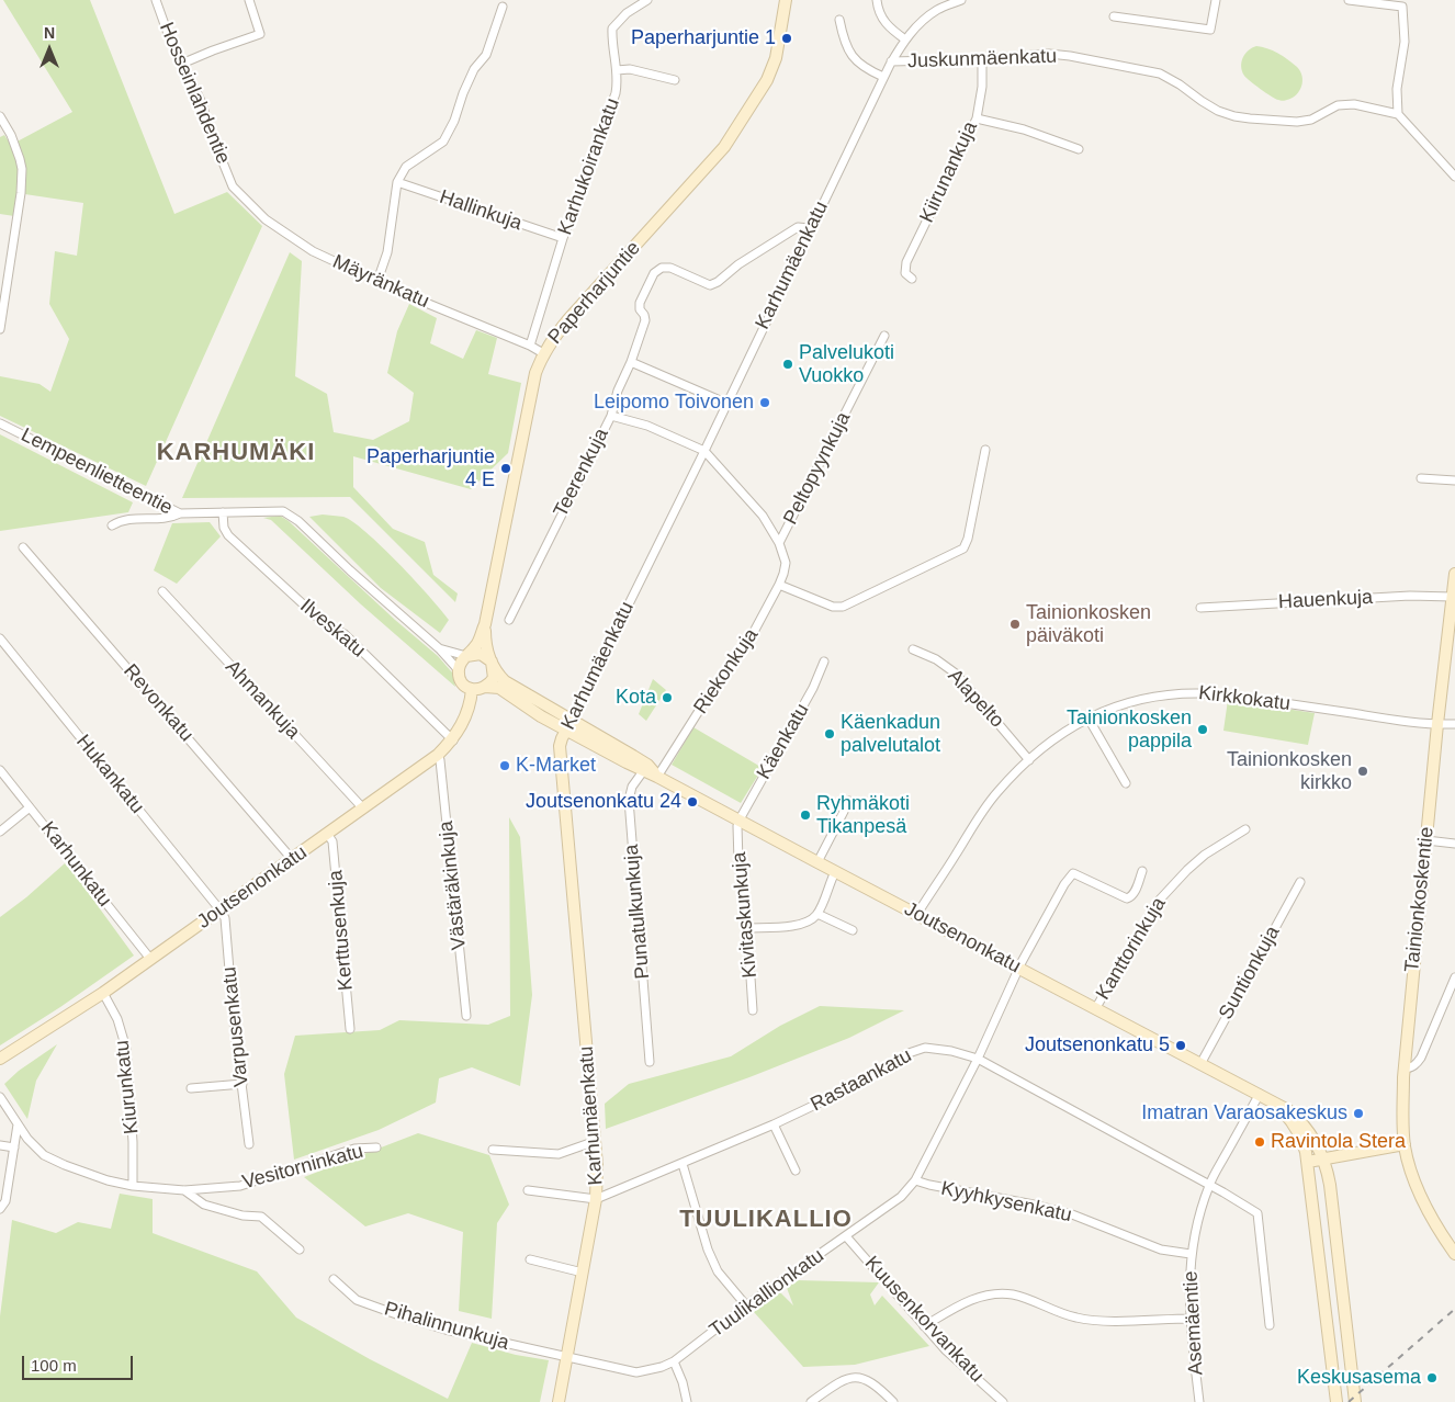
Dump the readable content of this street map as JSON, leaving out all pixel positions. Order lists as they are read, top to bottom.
{
  "streets": {
    "main road": [
      "Karhumäenkatu",
      "Paperharjuntie",
      "Joutsenonkatu",
      "Tainionkoskentie"
    ],
    "street": [
      "Juskunmäenkatu",
      "Hosseinlahdentie",
      "Karhukoirankatu",
      "Kiirunankuja",
      "Hallinkuja",
      "Mäyränkatu",
      "Peltopyynkuja",
      "Lempeenlietteentie",
      "Teerenkuja",
      "Hauenkuja",
      "Ilveskatu",
      "Riekonkuja",
      "Alapelto",
      "Kirkkokatu",
      "Ahmankuja",
      "Revonkatu",
      "Käenkatu",
      "Hukankatu",
      "Karhunkatu",
      "Västäräkinkuja",
      "Punatulkunkuja",
      "Kivitaskunkuja",
      "Kerttusenkuja",
      "Kanttorinkuja",
      "Suntionkuja",
      "Varpusenkatu",
      "Rastaankatu",
      "Kiurunkatu",
      "Vesitorninkatu",
      "Kyyhkysenkatu",
      "Tuulikallionkatu",
      "Kuusenkorvankatu",
      "Asemäentie",
      "Pihalinnunkuja"
    ]
  },
  "crossings": [
    ["Juskunmäenkatu", "Kiirunankuja"],
    ["Juskunmäenkatu", "Karhumäenkatu"],
    ["Hosseinlahdentie", "Mäyränkatu"],
    ["Karhukoirankatu", "Hallinkuja"],
    ["Karhukoirankatu", "Mäyränkatu"],
    ["Karhumäenkatu", "Teerenkuja"],
    ["Karhumäenkatu", "Joutsenonkatu"],
    ["Karhumäenkatu", "Rastaankatu"],
    ["Karhumäenkatu", "Tuulikallionkatu"],
    ["Karhumäenkatu", "Pihalinnunkuja"],
    ["Mäyränkatu", "Paperharjuntie"],
    ["Paperharjuntie", "Lempeenlietteentie"],
    ["Paperharjuntie", "Joutsenonkatu"],
    ["Peltopyynkuja", "Riekonkuja"],
    ["Lempeenlietteentie", "Ilveskatu"],
    ["Lempeenlietteentie", "Joutsenonkatu"],
    ["Hauenkuja", "Tainionkoskentie"],
    ["Ilveskatu", "Joutsenonkatu"],
    ["Riekonkuja", "Joutsenonkatu"],
    ["Alapelto", "Kirkkokatu"],
    ["Kirkkokatu", "Joutsenonkatu"],
    ["Kirkkokatu", "Tainionkoskentie"],
    ["Ahmankuja", "Joutsenonkatu"],
    ["Revonkatu", "Joutsenonkatu"],
    ["Käenkatu", "Joutsenonkatu"],
    ["Käenkatu", "Kivitaskunkuja"],
    ["Hukankatu", "Joutsenonkatu"],
    ["Hukankatu", "Varpusenkatu"],
    ["Karhunkatu", "Joutsenonkatu"],
    ["Västäräkinkuja", "Joutsenonkatu"],
    ["Joutsenonkatu", "Punatulkunkuja"],
    ["Joutsenonkatu", "Kivitaskunkuja"],
    ["Joutsenonkatu", "Kerttusenkuja"],
    ["Joutsenonkatu", "Kanttorinkuja"],
    ["Joutsenonkatu", "Suntionkuja"],
    ["Joutsenonkatu", "Varpusenkatu"],
    ["Joutsenonkatu", "Kiurunkatu"],
    ["Joutsenonkatu", "Tuulikallionkatu"],
    ["Joutsenonkatu", "Asemäentie"],
    ["Rastaankatu", "Tuulikallionkatu"],
    ["Rastaankatu", "Asemäentie"],
    ["Kiurunkatu", "Vesitorninkatu"],
    ["Kyyhkysenkatu", "Tuulikallionkatu"],
    ["Kyyhkysenkatu", "Asemäentie"],
    ["Tuulikallionkatu", "Kuusenkorvankatu"],
    ["Tuulikallionkatu", "Pihalinnunkuja"]
  ],
  "districts": ["KARHUMÄKI", "TUULIKALLIO"],
  "places": [
    "Paperharjuntie 1",
    "Palvelukoti Vuokko",
    "Leipomo Toivonen",
    "Paperharjuntie 4 E",
    "Tainionkosken päiväkoti",
    "Kota",
    "Tainionkosken pappila",
    "Käenkadun palvelutalot",
    "K-Market",
    "Tainionkosken kirkko",
    "Joutsenonkatu 24",
    "Ryhmäkoti Tikanpesä",
    "Joutsenonkatu 5",
    "Imatran Varaosakeskus",
    "Ravintola Stera",
    "Keskusasema"
  ],
  "scale_bar": "100 m",
  "north": "top"
}
